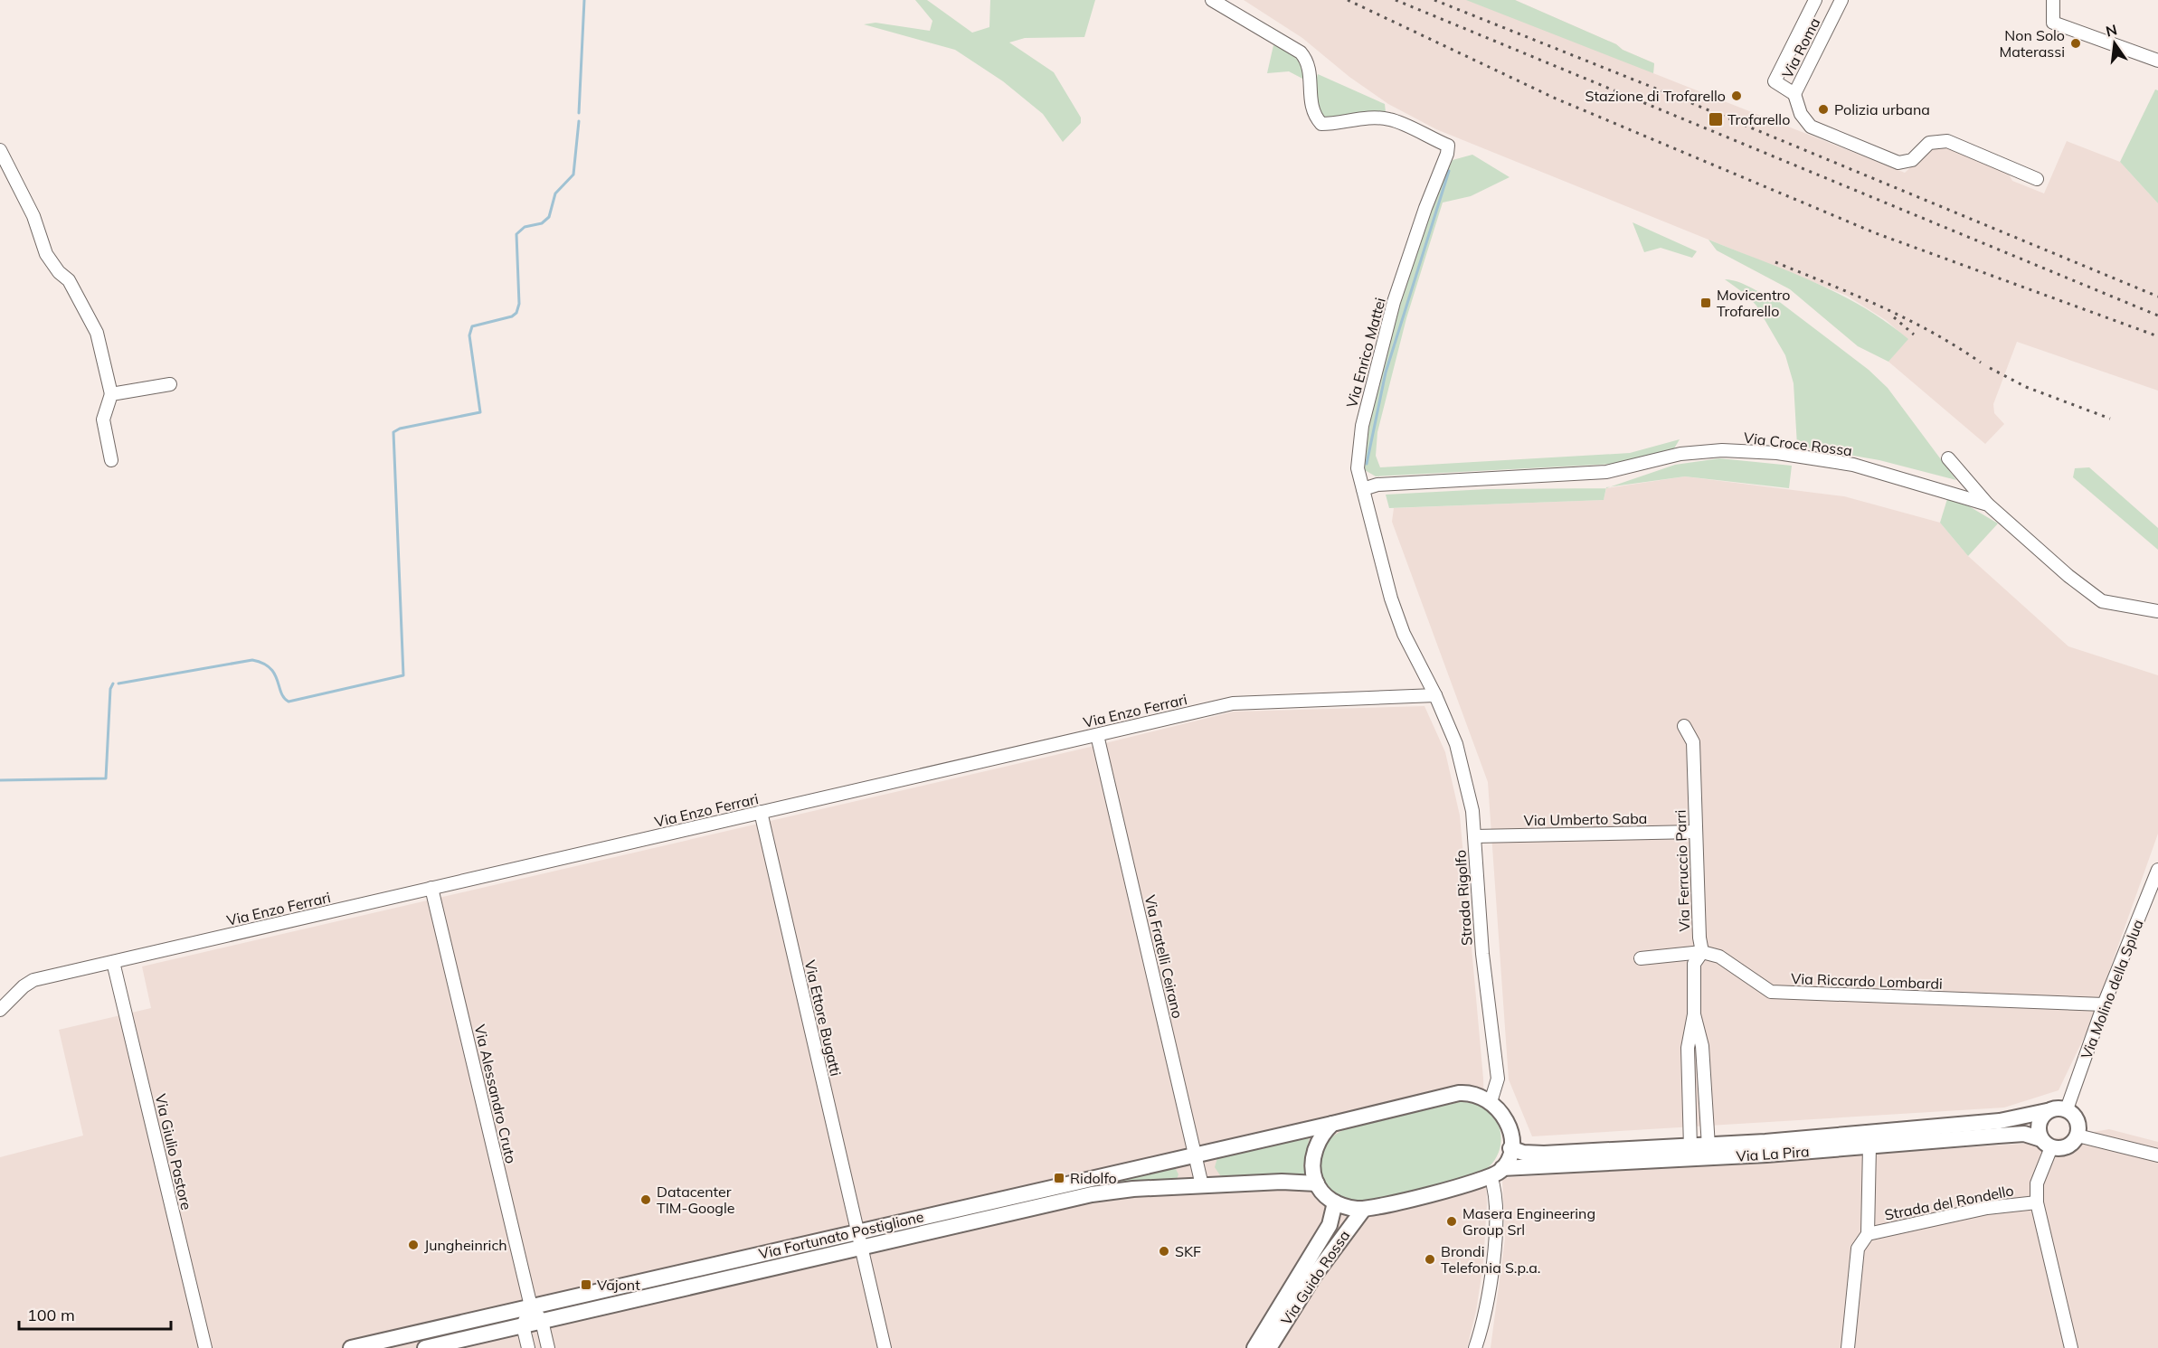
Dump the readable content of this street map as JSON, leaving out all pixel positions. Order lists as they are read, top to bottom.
{
  "streets": {
    "street": [
      "Via Roma",
      "Via Enrico Mattei",
      "Via Croce Rossa",
      "Via Enzo Ferrari",
      "Via Umberto Saba",
      "Via Ferruccio Parri",
      "Strada Rigolfo",
      "Via Fratelli Ceirano",
      "Via Riccardo Lombardi",
      "Via Molino della Splua",
      "Via Ettore Bugatti",
      "Via Alessandro Cruto",
      "Via Giulio Pastore",
      "Via La Pira",
      "Strada del Rondello",
      "Via Fortunato Postiglione",
      "Via Guido Rossa"
    ]
  },
  "crossings": [
    ["Via Enrico Mattei", "Via Croce Rossa"],
    ["Via Enrico Mattei", "Via Enzo Ferrari"],
    ["Via Enrico Mattei", "Strada Rigolfo"],
    ["Via Enzo Ferrari", "Strada Rigolfo"],
    ["Via Enzo Ferrari", "Via Fratelli Ceirano"],
    ["Via Enzo Ferrari", "Via Ettore Bugatti"],
    ["Via Enzo Ferrari", "Via Alessandro Cruto"],
    ["Via Enzo Ferrari", "Via Giulio Pastore"],
    ["Via Umberto Saba", "Via Ferruccio Parri"],
    ["Via Umberto Saba", "Strada Rigolfo"],
    ["Via Ferruccio Parri", "Via Riccardo Lombardi"],
    ["Strada Rigolfo", "Via Fortunato Postiglione"],
    ["Via Fratelli Ceirano", "Via Fortunato Postiglione"],
    ["Via Riccardo Lombardi", "Via Molino della Splua"],
    ["Via Molino della Splua", "Via La Pira"],
    ["Via Ettore Bugatti", "Via Fortunato Postiglione"],
    ["Via Alessandro Cruto", "Via Fortunato Postiglione"],
    ["Via La Pira", "Strada del Rondello"],
    ["Via La Pira", "Via Guido Rossa"]
  ],
  "places": {
    "other": [
      "Non Solo Materassi",
      "Stazione di Trofarello",
      "Polizia urbana",
      "Datacenter TIM-Google",
      "Masera Engineering Group Srl",
      "Jungheinrich",
      "SKF",
      "Brondi Telefonia S.p.a."
    ],
    "transit": [
      "Trofarello",
      "Movicentro Trofarello",
      "Ridolfo",
      "Vajont"
    ]
  },
  "scale_bar": "100 m",
  "north": "top"
}
